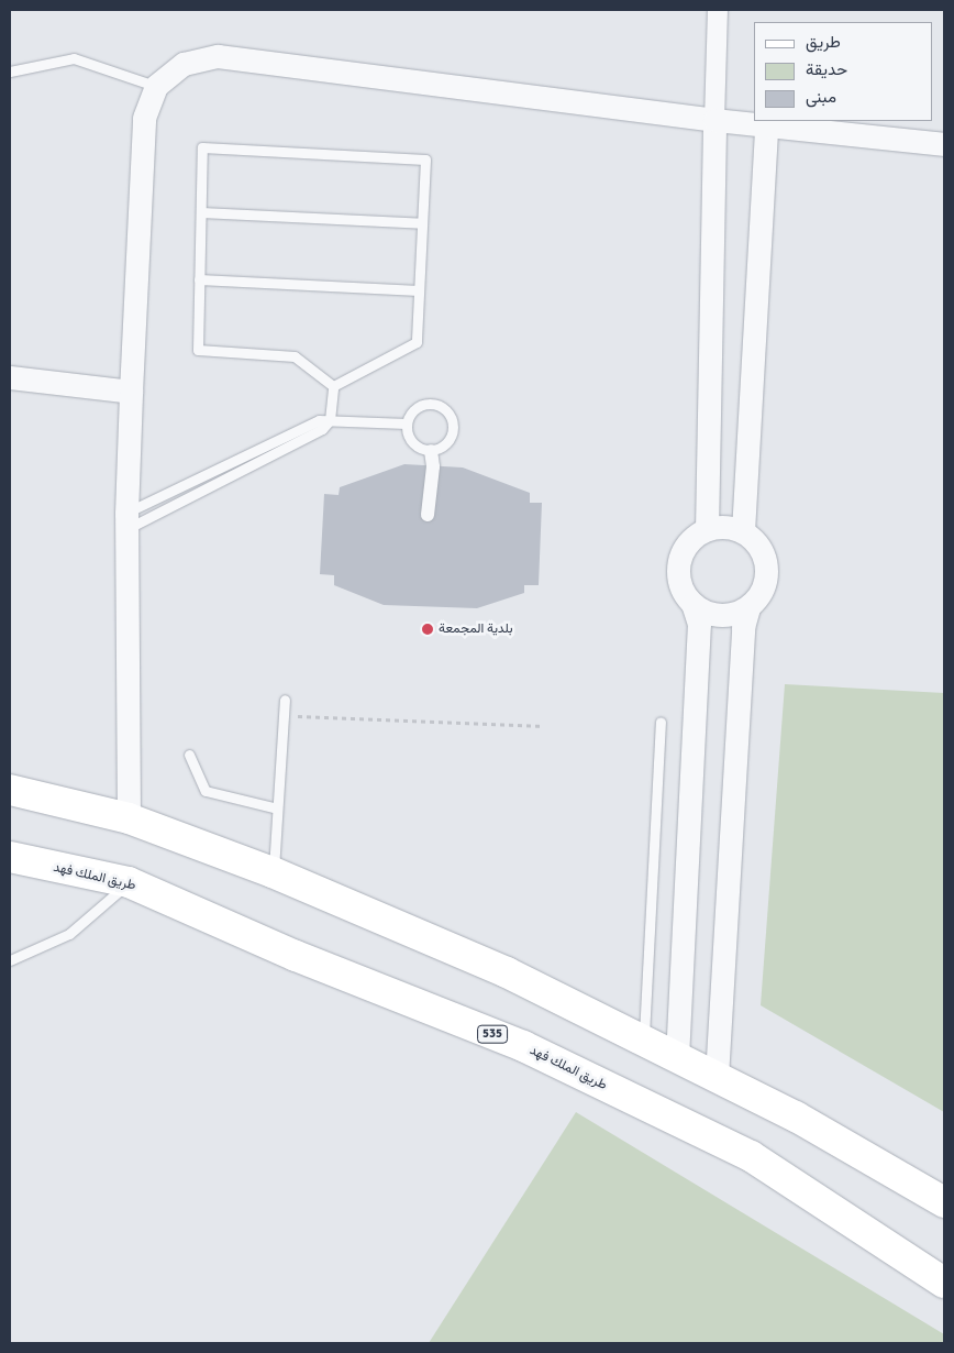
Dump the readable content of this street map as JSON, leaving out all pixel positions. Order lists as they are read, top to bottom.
{
  "streets": {
    "main road": ["طريق الملك فهد", "535"]
  },
  "places": ["بلدية المجمعة"],
  "legend": ["طريق", "حديقة", "مبنى"]
}
